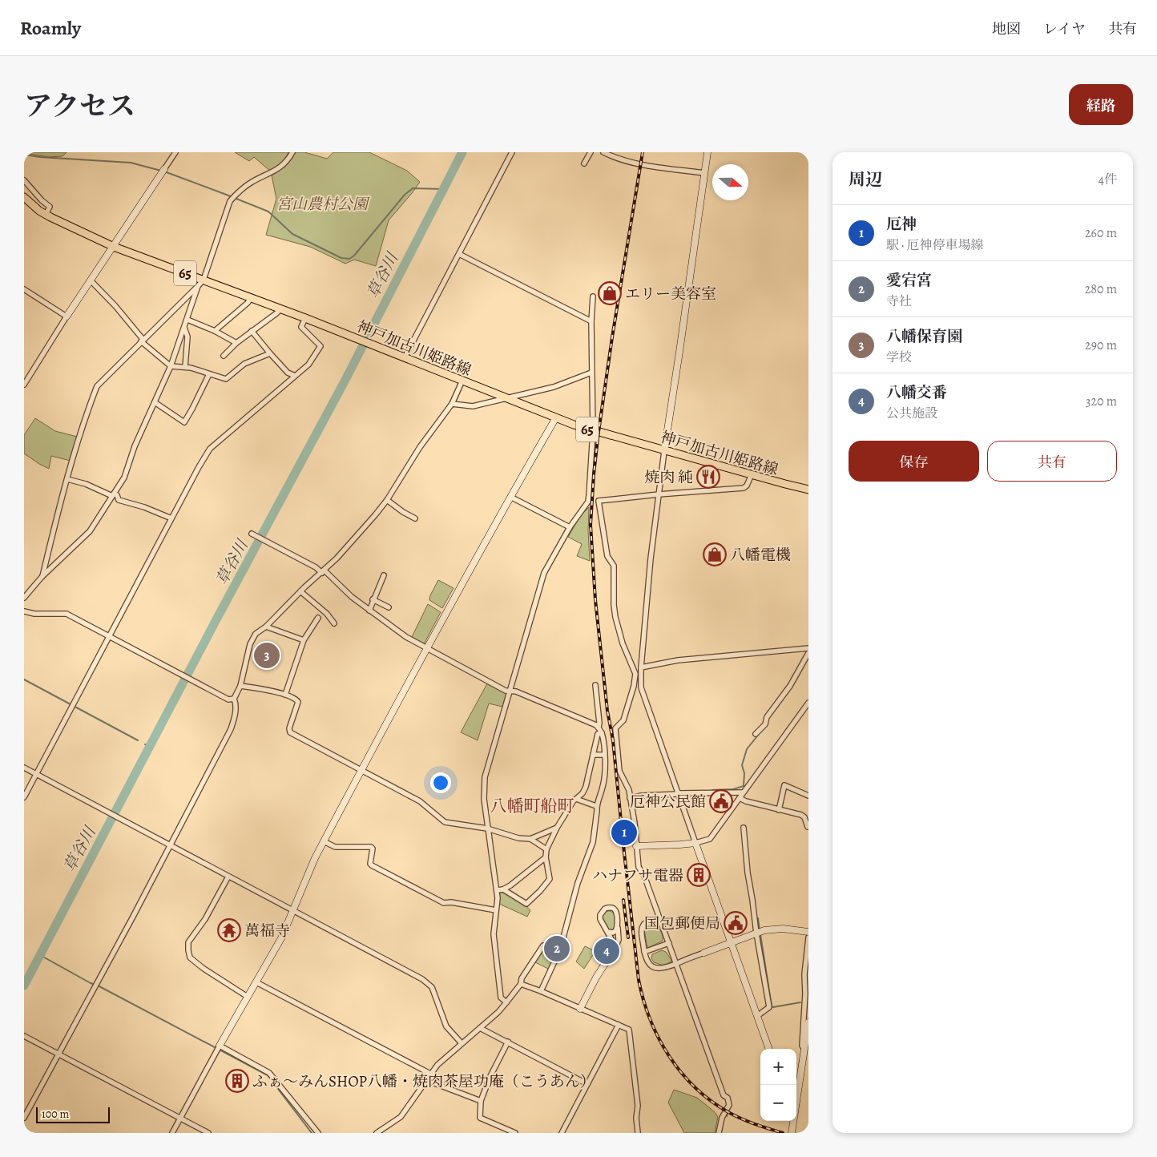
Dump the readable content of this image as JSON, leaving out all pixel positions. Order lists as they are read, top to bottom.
{
  "streets": {
    "main road": ["65", "神戸加古川姫路線"]
  },
  "districts": ["八幡町船町"],
  "water": ["草谷川"],
  "parks": ["宮山農村公園"],
  "places": {
    "shop": ["エリー美容室", "八幡電機"],
    "restaurant": ["焼肉 純"],
    "public building": ["厄神公民館", "国包郵便局"],
    "building": ["ハナフサ電器", "ふぁ～みんSHOP八幡・焼肉茶屋功庵（こうあん）"],
    "temple": ["萬福寺"]
  },
  "scale_bar": "100 m",
  "north": "right",
  "page": {
    "header": "Roamly",
    "nav": ["地図", "レイヤ", "共有"],
    "title": "アクセス",
    "buttons": [
      "経路",
      ["保存", "共有"]
    ],
    "heading": ["周辺", "4件"],
    "list": [
      {
        "mark": "1",
        "name": "厄神",
        "note": "駅 · 厄神停車場線",
        "value": "260 m"
      },
      {
        "mark": "2",
        "name": "愛宕宮",
        "note": "寺社",
        "value": "280 m"
      },
      {
        "mark": "3",
        "name": "八幡保育園",
        "note": "学校",
        "value": "290 m"
      },
      {
        "mark": "4",
        "name": "八幡交番",
        "note": "公共施設",
        "value": "320 m"
      }
    ],
    "pins": [
      "3",
      "1",
      "2",
      "4"
    ],
    "map_buttons": ["+", "−"],
    "scale": "100 m"
  }
}
